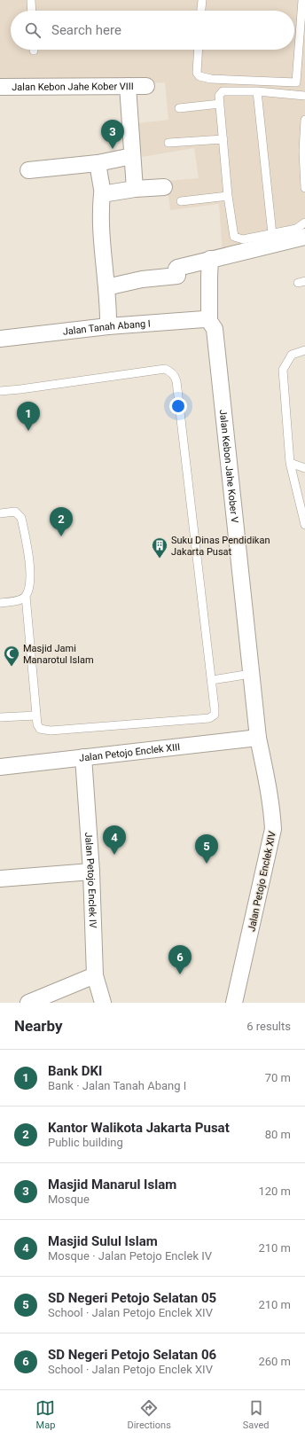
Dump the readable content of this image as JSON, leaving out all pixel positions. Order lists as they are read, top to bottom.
{
  "streets": {
    "street": [
      "Jalan Kebon Jahe Kober VIII",
      "Jalan Tanah Abang I",
      "Jalan Kebon Jahe Kober V",
      "Jalan Petojo Enclek XIII",
      "Jalan Petojo Enclek IV",
      "Jalan Petojo Enclek XIV"
    ]
  },
  "crossings": [
    ["Jalan Tanah Abang I", "Jalan Kebon Jahe Kober V"],
    ["Jalan Kebon Jahe Kober V", "Jalan Petojo Enclek XIII"],
    ["Jalan Kebon Jahe Kober V", "Jalan Petojo Enclek XIV"],
    ["Jalan Petojo Enclek XIII", "Jalan Petojo Enclek IV"],
    ["Jalan Petojo Enclek XIII", "Jalan Petojo Enclek XIV"]
  ],
  "places": {
    "building": ["Suku Dinas Pendidikan Jakarta Pusat"],
    "mosque": ["Masjid Jami Manarotul Islam"]
  },
  "page": {
    "search": "Search here",
    "pins": [
      "3",
      "1",
      "2",
      "4",
      "5",
      "6"
    ],
    "heading": ["Nearby", "6 results"],
    "list": [
      {
        "mark": "1",
        "name": "Bank DKI",
        "note": "Bank · Jalan Tanah Abang I",
        "value": "70 m"
      },
      {
        "mark": "2",
        "name": "Kantor Walikota Jakarta Pusat",
        "note": "Public building",
        "value": "80 m"
      },
      {
        "mark": "3",
        "name": "Masjid Manarul Islam",
        "note": "Mosque",
        "value": "120 m"
      },
      {
        "mark": "4",
        "name": "Masjid Sulul Islam",
        "note": "Mosque · Jalan Petojo Enclek IV",
        "value": "210 m"
      },
      {
        "mark": "5",
        "name": "SD Negeri Petojo Selatan 05",
        "note": "School · Jalan Petojo Enclek XIV",
        "value": "210 m"
      },
      {
        "mark": "6",
        "name": "SD Negeri Petojo Selatan 06",
        "note": "School · Jalan Petojo Enclek XIV",
        "value": "260 m"
      }
    ],
    "nav": ["Map", "Directions", "Saved"]
  }
}
